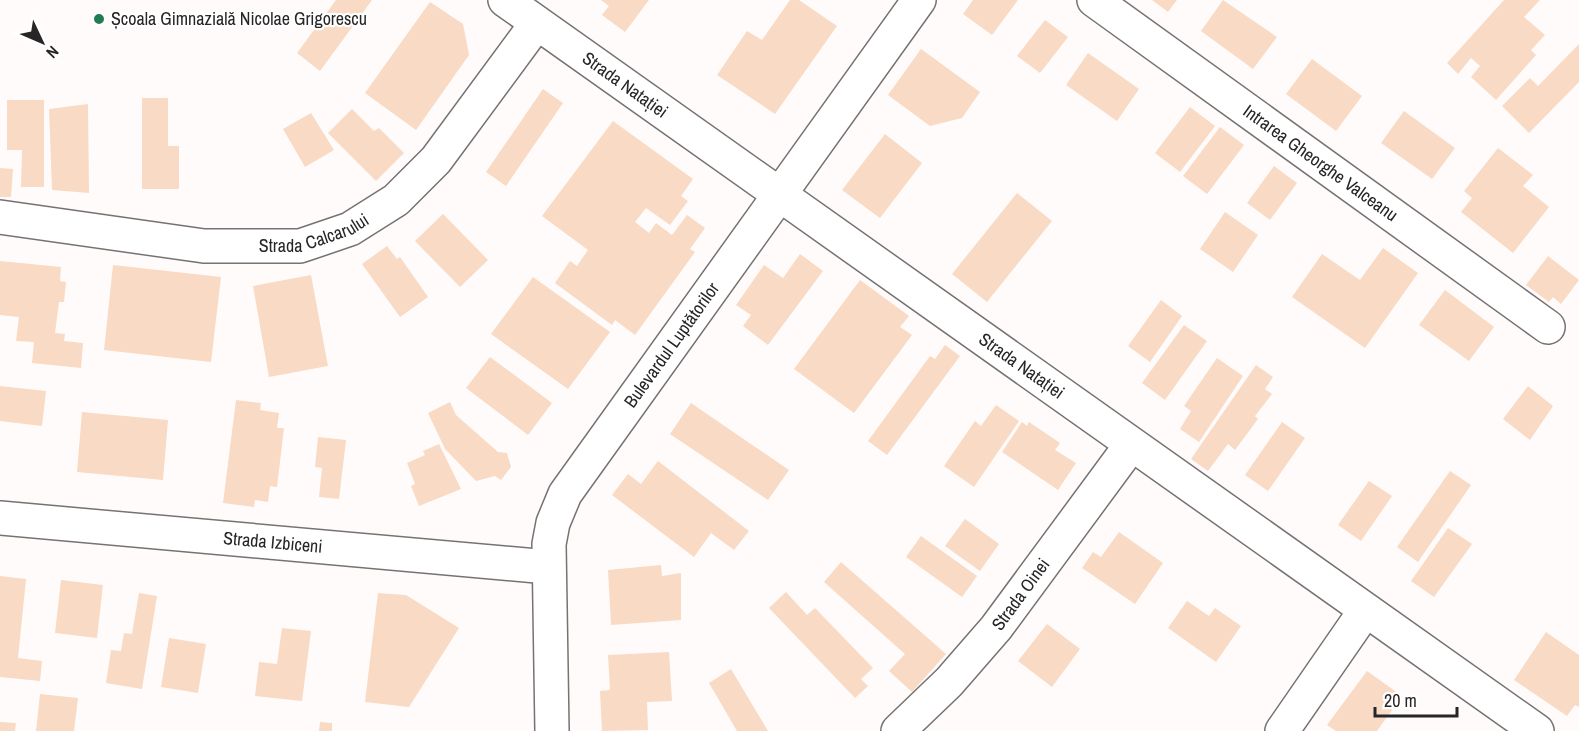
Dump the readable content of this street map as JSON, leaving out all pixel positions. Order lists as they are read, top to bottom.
{
  "streets": {
    "street": [
      "Strada Natației",
      "Intrarea Gheorghe Valceanu",
      "Strada Calcarului",
      "Bulevardul Luptătorilor",
      "Strada Izbiceni",
      "Strada Oinei"
    ]
  },
  "crossings": [
    ["Strada Natației", "Strada Calcarului"],
    ["Strada Natației", "Bulevardul Luptătorilor"],
    ["Strada Natației", "Strada Oinei"],
    ["Bulevardul Luptătorilor", "Strada Izbiceni"]
  ],
  "places": ["Școala Gimnazială Nicolae Grigorescu"],
  "scale_bar": "20 m",
  "north": "bottom right"
}
